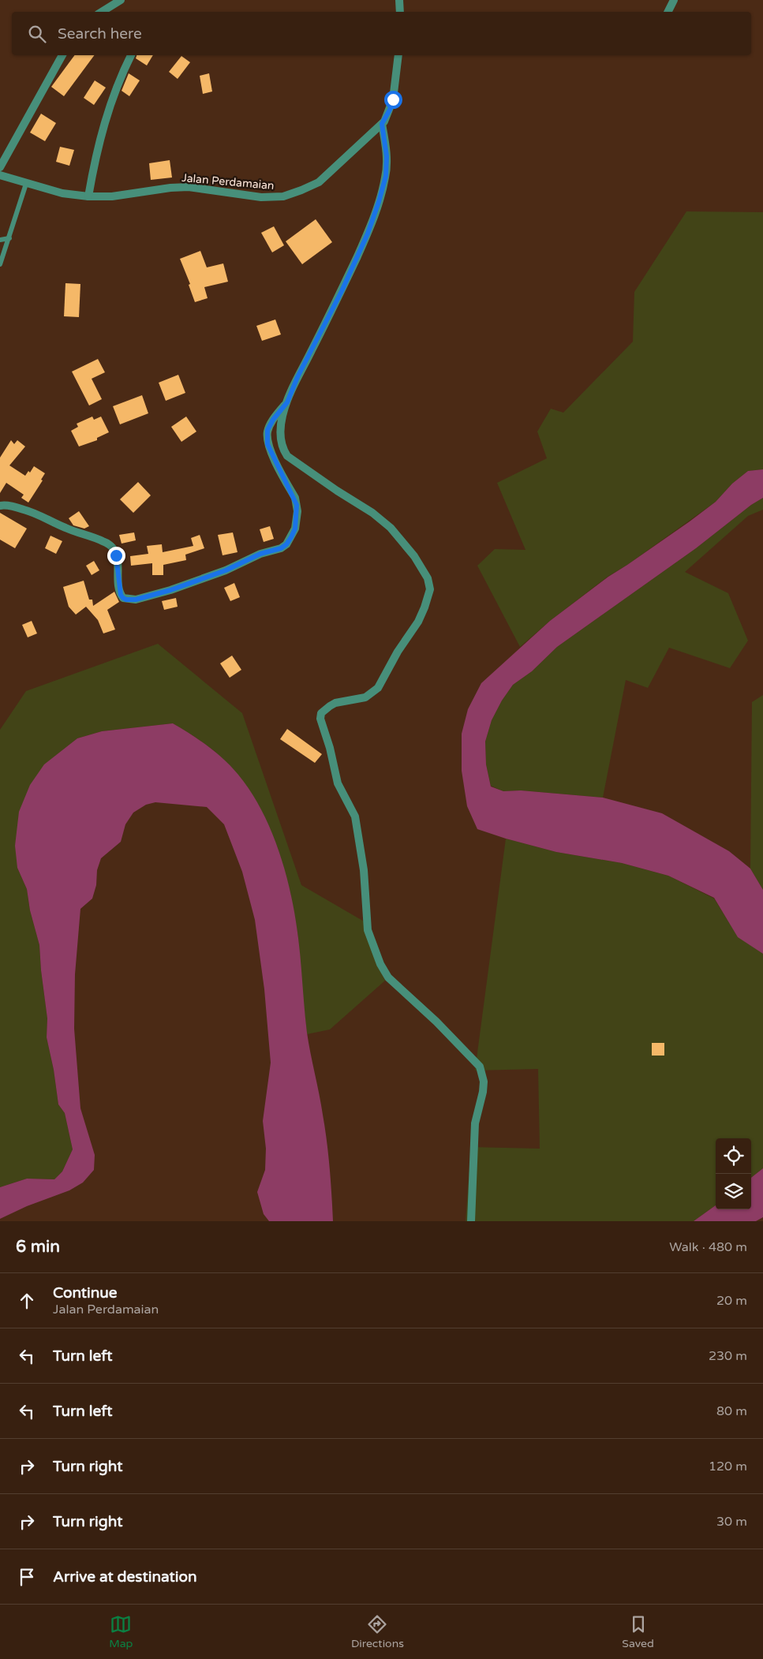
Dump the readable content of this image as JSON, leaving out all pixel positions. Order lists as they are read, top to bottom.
{
  "streets": {
    "street": ["Jalan Perdamaian"]
  },
  "page": {
    "search": "Search here",
    "heading": ["6 min", "Walk · 480 m"],
    "list": [
      ["Continue", "Jalan Perdamaian", "20 m"],
      ["Turn left", "230 m"],
      ["Turn left", "80 m"],
      ["Turn right", "120 m"],
      ["Turn right", "30 m"],
      "Arrive at destination"
    ],
    "nav": ["Map", "Directions", "Saved"]
  }
}
